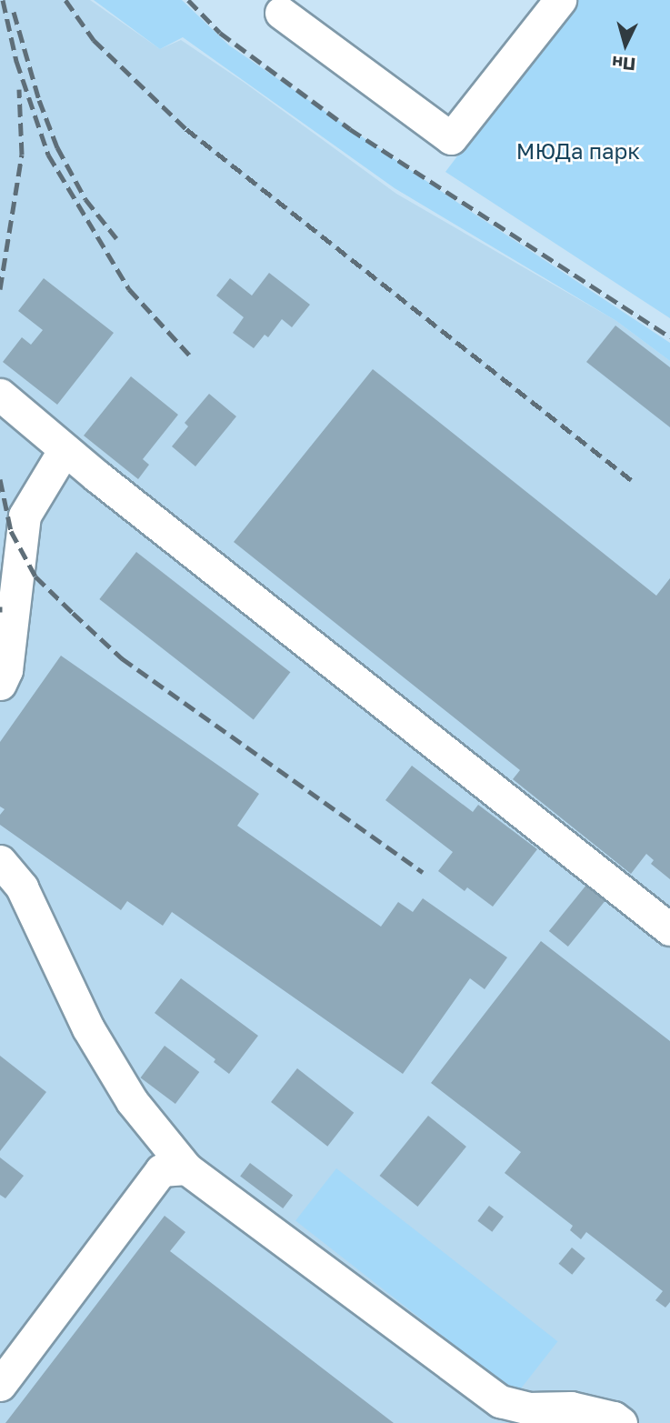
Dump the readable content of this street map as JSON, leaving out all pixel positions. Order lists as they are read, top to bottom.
{
  "parks": ["МЮДа парк"],
  "north": "bottom"
}
